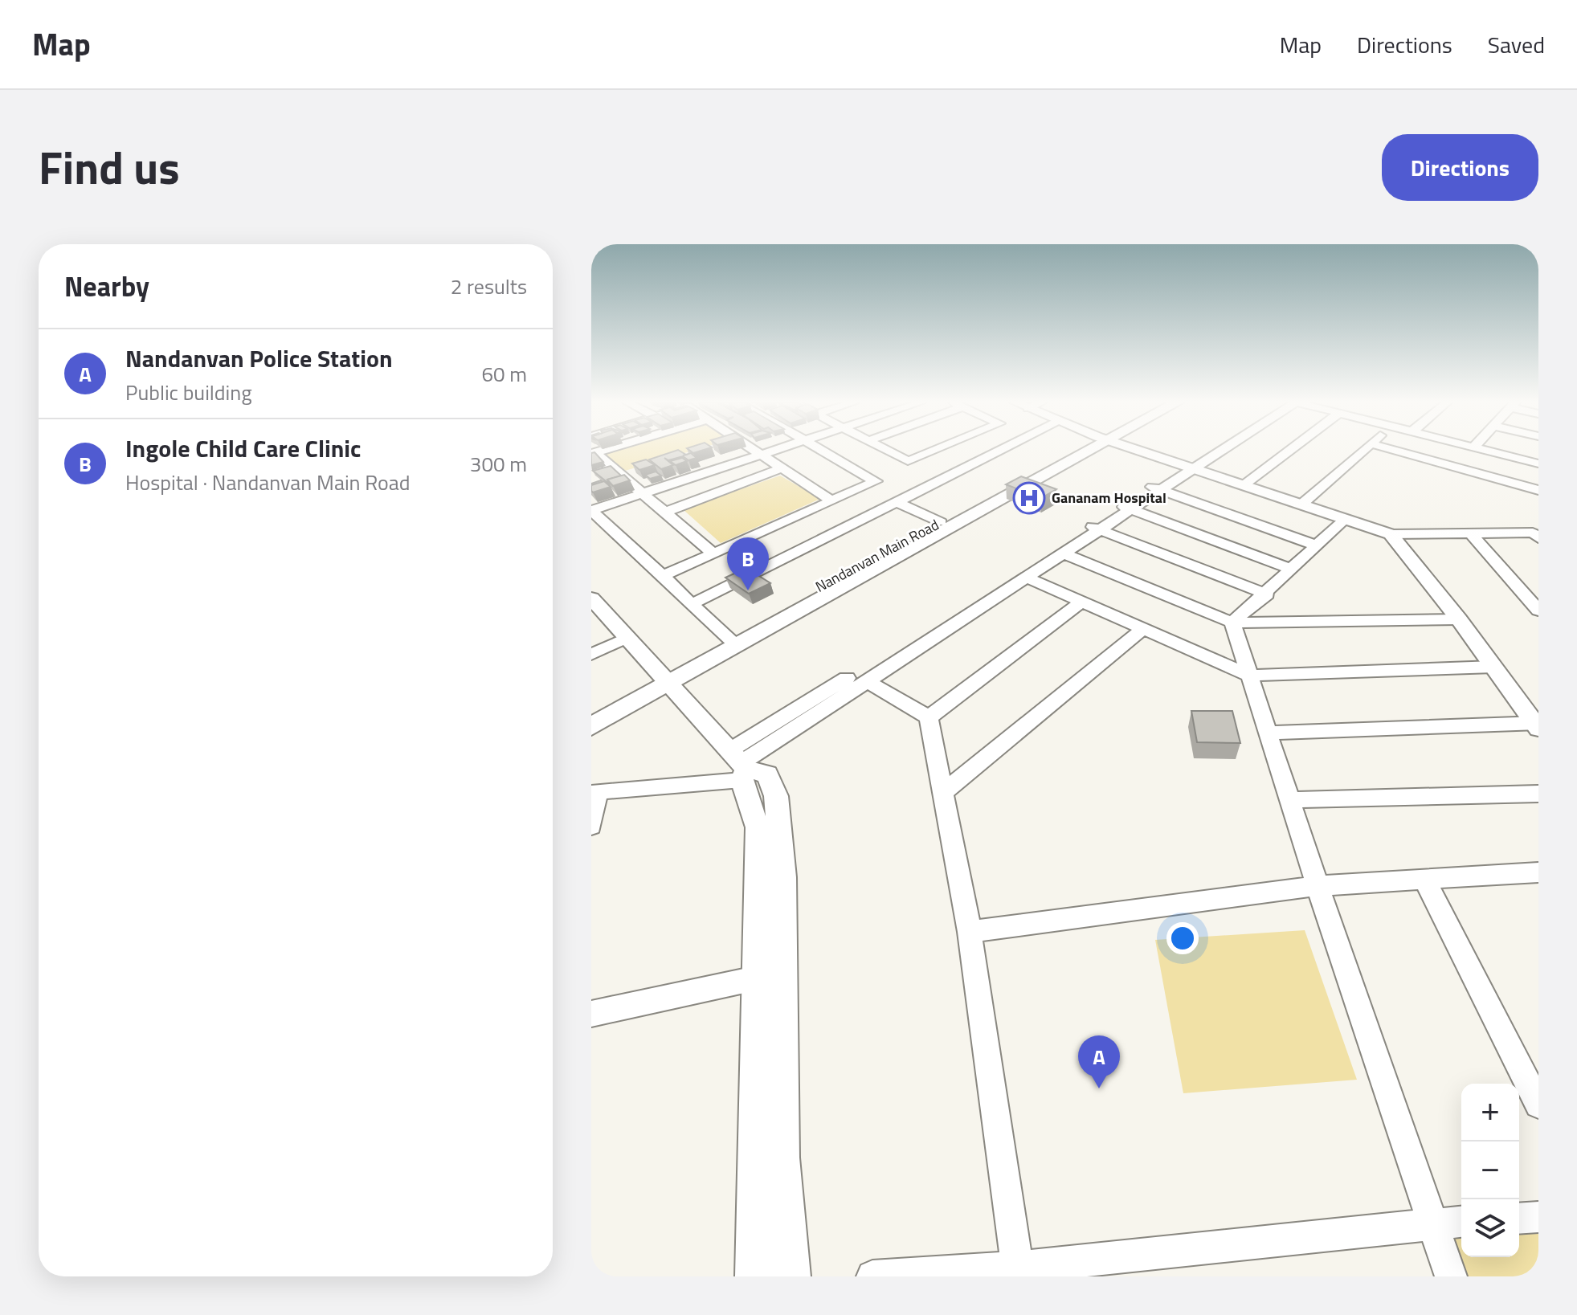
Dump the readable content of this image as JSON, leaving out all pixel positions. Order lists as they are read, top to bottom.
{
  "streets": {
    "main road": ["Nandanvan Main Road"]
  },
  "places": {
    "hospital": ["Gananam Hospital"]
  },
  "page": {
    "header": "Map",
    "nav": ["Map", "Directions", "Saved"],
    "title": "Find us",
    "buttons": "Directions",
    "heading": ["Nearby", "2 results"],
    "list": [
      {
        "mark": "A",
        "name": "Nandanvan Police Station",
        "note": "Public building",
        "value": "60 m"
      },
      {
        "mark": "B",
        "name": "Ingole Child Care Clinic",
        "note": "Hospital · Nandanvan Main Road",
        "value": "300 m"
      }
    ],
    "pins": ["B", "A"],
    "map_buttons": ["+", "−"]
  }
}
